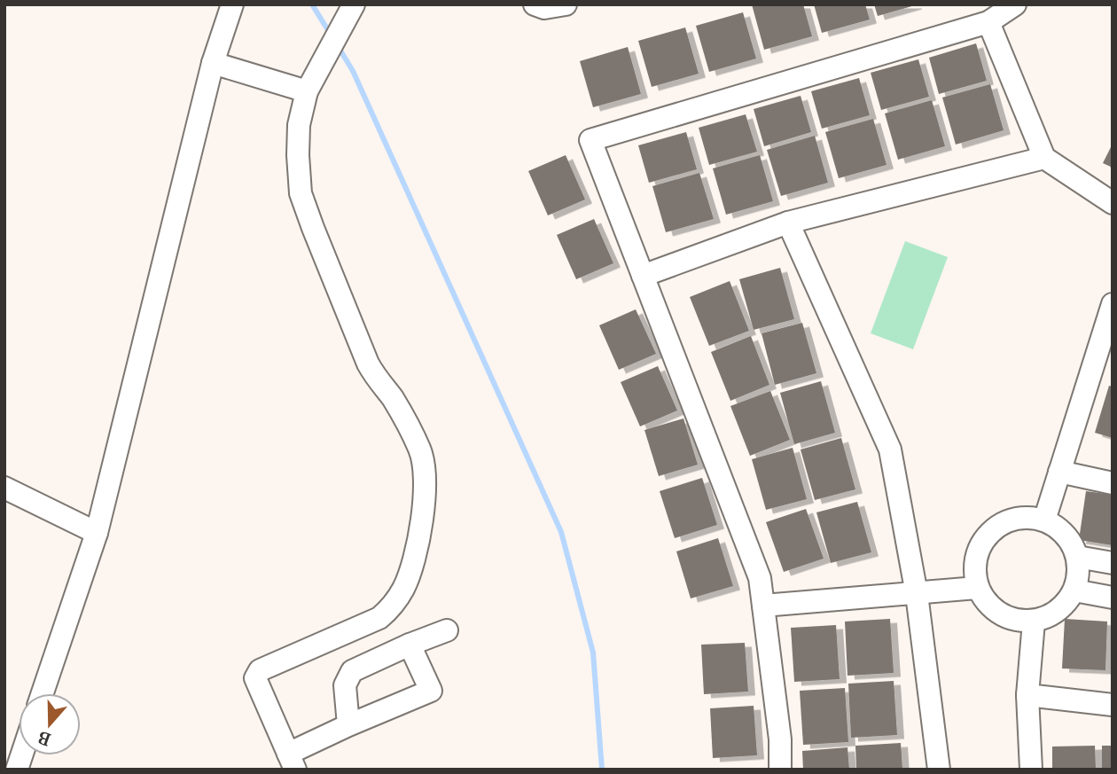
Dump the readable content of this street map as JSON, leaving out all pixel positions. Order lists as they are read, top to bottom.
{
  "north": "bottom"
}
